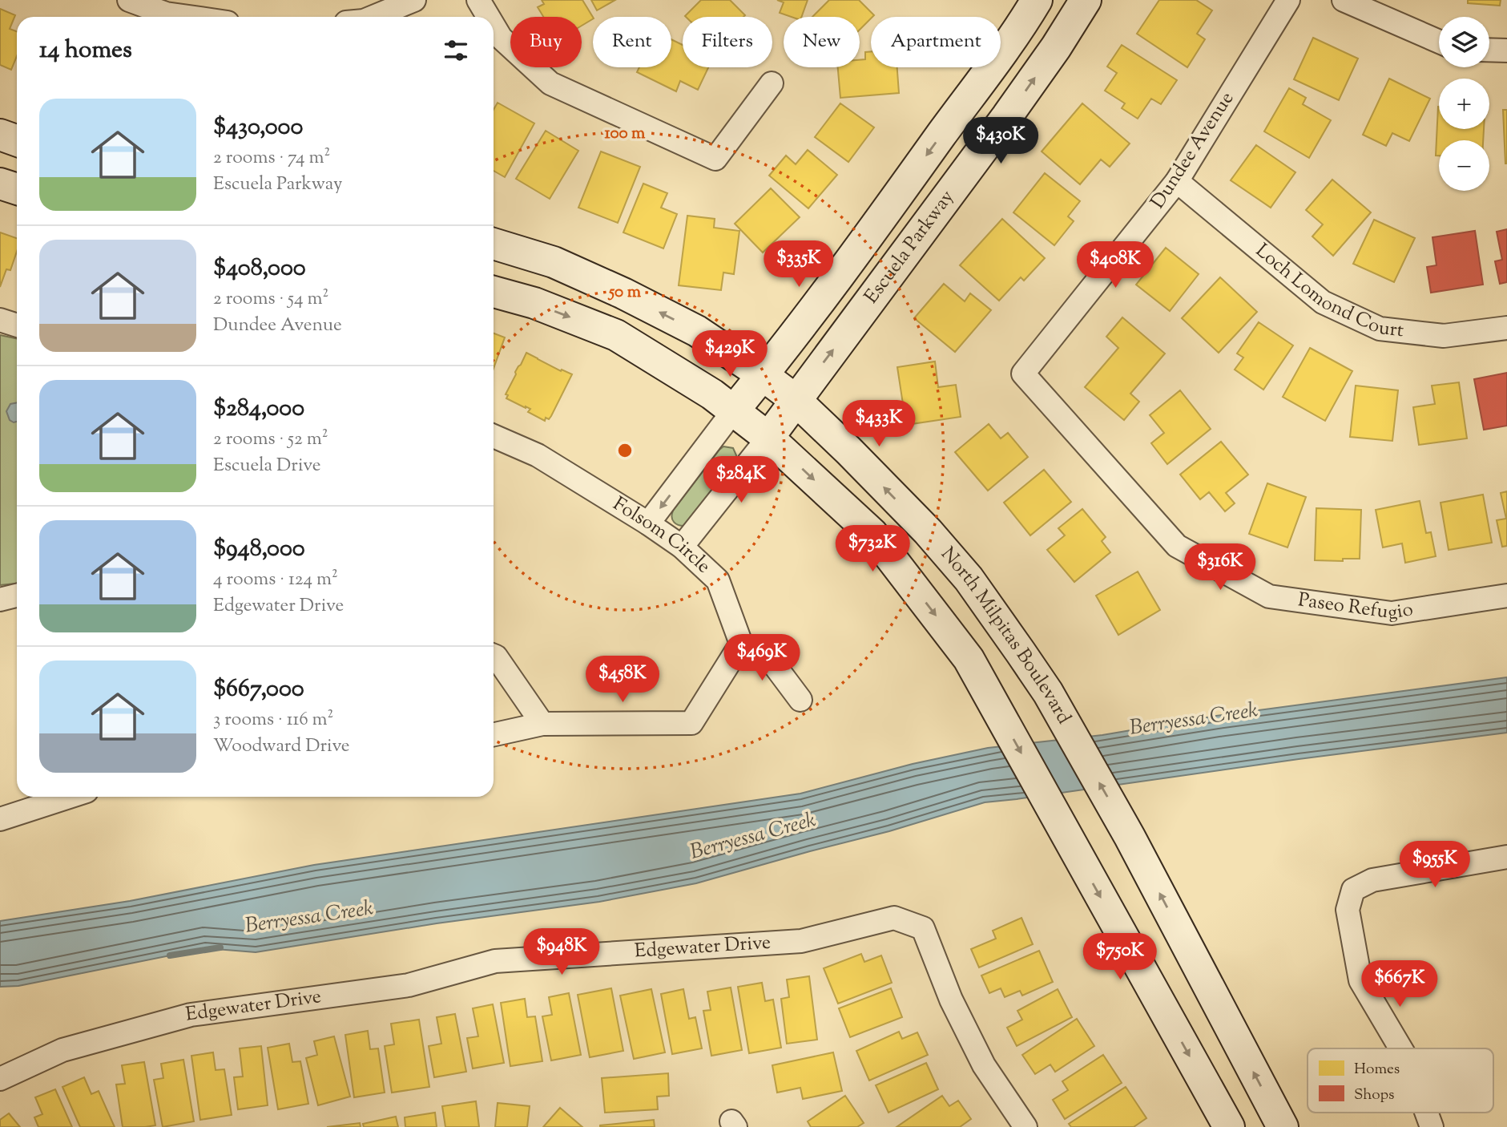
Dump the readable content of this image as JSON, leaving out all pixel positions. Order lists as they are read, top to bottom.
{
  "streets": {
    "main road": ["Escuela Parkway", "North Milpitas Boulevard"],
    "street": [
      "Dundee Avenue",
      "Loch Lomond Court",
      "Folsom Circle",
      "Paseo Refugio",
      "Edgewater Drive"
    ]
  },
  "crossings": [
    ["Dundee Avenue", "Loch Lomond Court"],
    ["Dundee Avenue", "Paseo Refugio"],
    ["Escuela Parkway", "North Milpitas Boulevard"]
  ],
  "water": ["Berryessa Creek"],
  "legend": ["Homes", "Shops"],
  "page": {
    "map_buttons": ["+", "−"],
    "chip": [
      "Buy",
      "Rent",
      "Filters",
      "New",
      "Apartment"
    ],
    "heading": "14 homes",
    "list": [
      {
        "name": "$430,000",
        "note": "2 rooms · 74 m² · Escuela Parkway"
      },
      {
        "name": "$408,000",
        "note": "2 rooms · 54 m² · Dundee Avenue"
      },
      {
        "name": "$284,000",
        "note": "2 rooms · 52 m² · Escuela Drive"
      },
      {
        "name": "$948,000",
        "note": "4 rooms · 124 m² · Edgewater Drive"
      },
      {
        "name": "$667,000",
        "note": "3 rooms · 116 m² · Woodward Drive"
      }
    ],
    "price": [
      "$430K",
      "$335K",
      "$408K",
      "$429K",
      "$433K",
      "$284K",
      "$732K",
      "$316K",
      "$469K",
      "$458K",
      "$955K",
      "$948K",
      "$750K",
      "$667K"
    ]
  },
  "rings": ["100 m", "50 m"]
}
